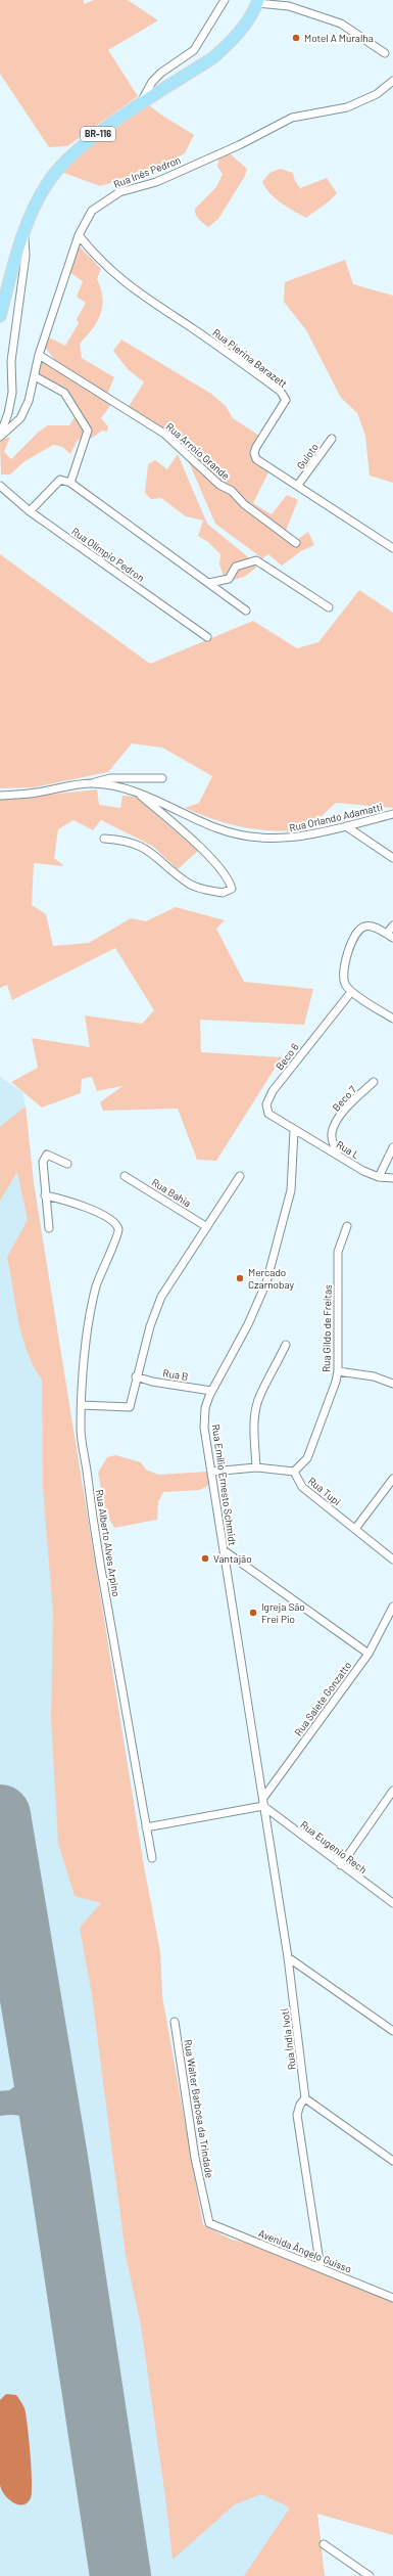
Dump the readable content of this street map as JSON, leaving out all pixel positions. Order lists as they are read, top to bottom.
{
  "streets": {
    "main road": ["BR-116"],
    "street": [
      "Rua Inês Pedron",
      "Rua Pierina Barazett",
      "Rua Arroio Grande",
      "Guioto",
      "Rua Olímpio Pedron",
      "Rua Orlando Adamatti",
      "Beco 6",
      "Beco 7",
      "Rua L",
      "Rua Bahia",
      "Rua Gildo de Freitas",
      "Rua B",
      "Rua Emílio Ernesto Schmidt",
      "Rua Tupi",
      "Rua Alberto Alves Arpino",
      "Rua Salete Gonzatto",
      "Rua Eugenio Rech",
      "Rua Índia Ivoti",
      "Rua Walter Barbosa da Trindade",
      "Avenida Ângelo Guisso"
    ]
  },
  "crossings": [
    ["BR-116", "Rua Inês Pedron"],
    ["Rua Inês Pedron", "Rua Pierina Barazett"],
    ["Rua Inês Pedron", "Rua Arroio Grande"],
    ["Rua Pierina Barazett", "Guioto"],
    ["Beco 6", "Rua L"],
    ["Beco 6", "Rua Emílio Ernesto Schmidt"],
    ["Beco 7", "Rua L"],
    ["Rua L", "Rua Emílio Ernesto Schmidt"],
    ["Rua Gildo de Freitas", "Rua Tupi"],
    ["Rua B", "Rua Emílio Ernesto Schmidt"],
    ["Rua Emílio Ernesto Schmidt", "Rua Salete Gonzatto"],
    ["Rua Emílio Ernesto Schmidt", "Rua Eugenio Rech"],
    ["Rua Emílio Ernesto Schmidt", "Rua Índia Ivoti"],
    ["Rua Eugenio Rech", "Rua Índia Ivoti"],
    ["Rua Walter Barbosa da Trindade", "Avenida Ângelo Guisso"]
  ],
  "places": [
    "Motel A Muralha",
    "Mercado Czarnobay",
    "Vantajão",
    "Igreja São Frei Pio"
  ]
}
